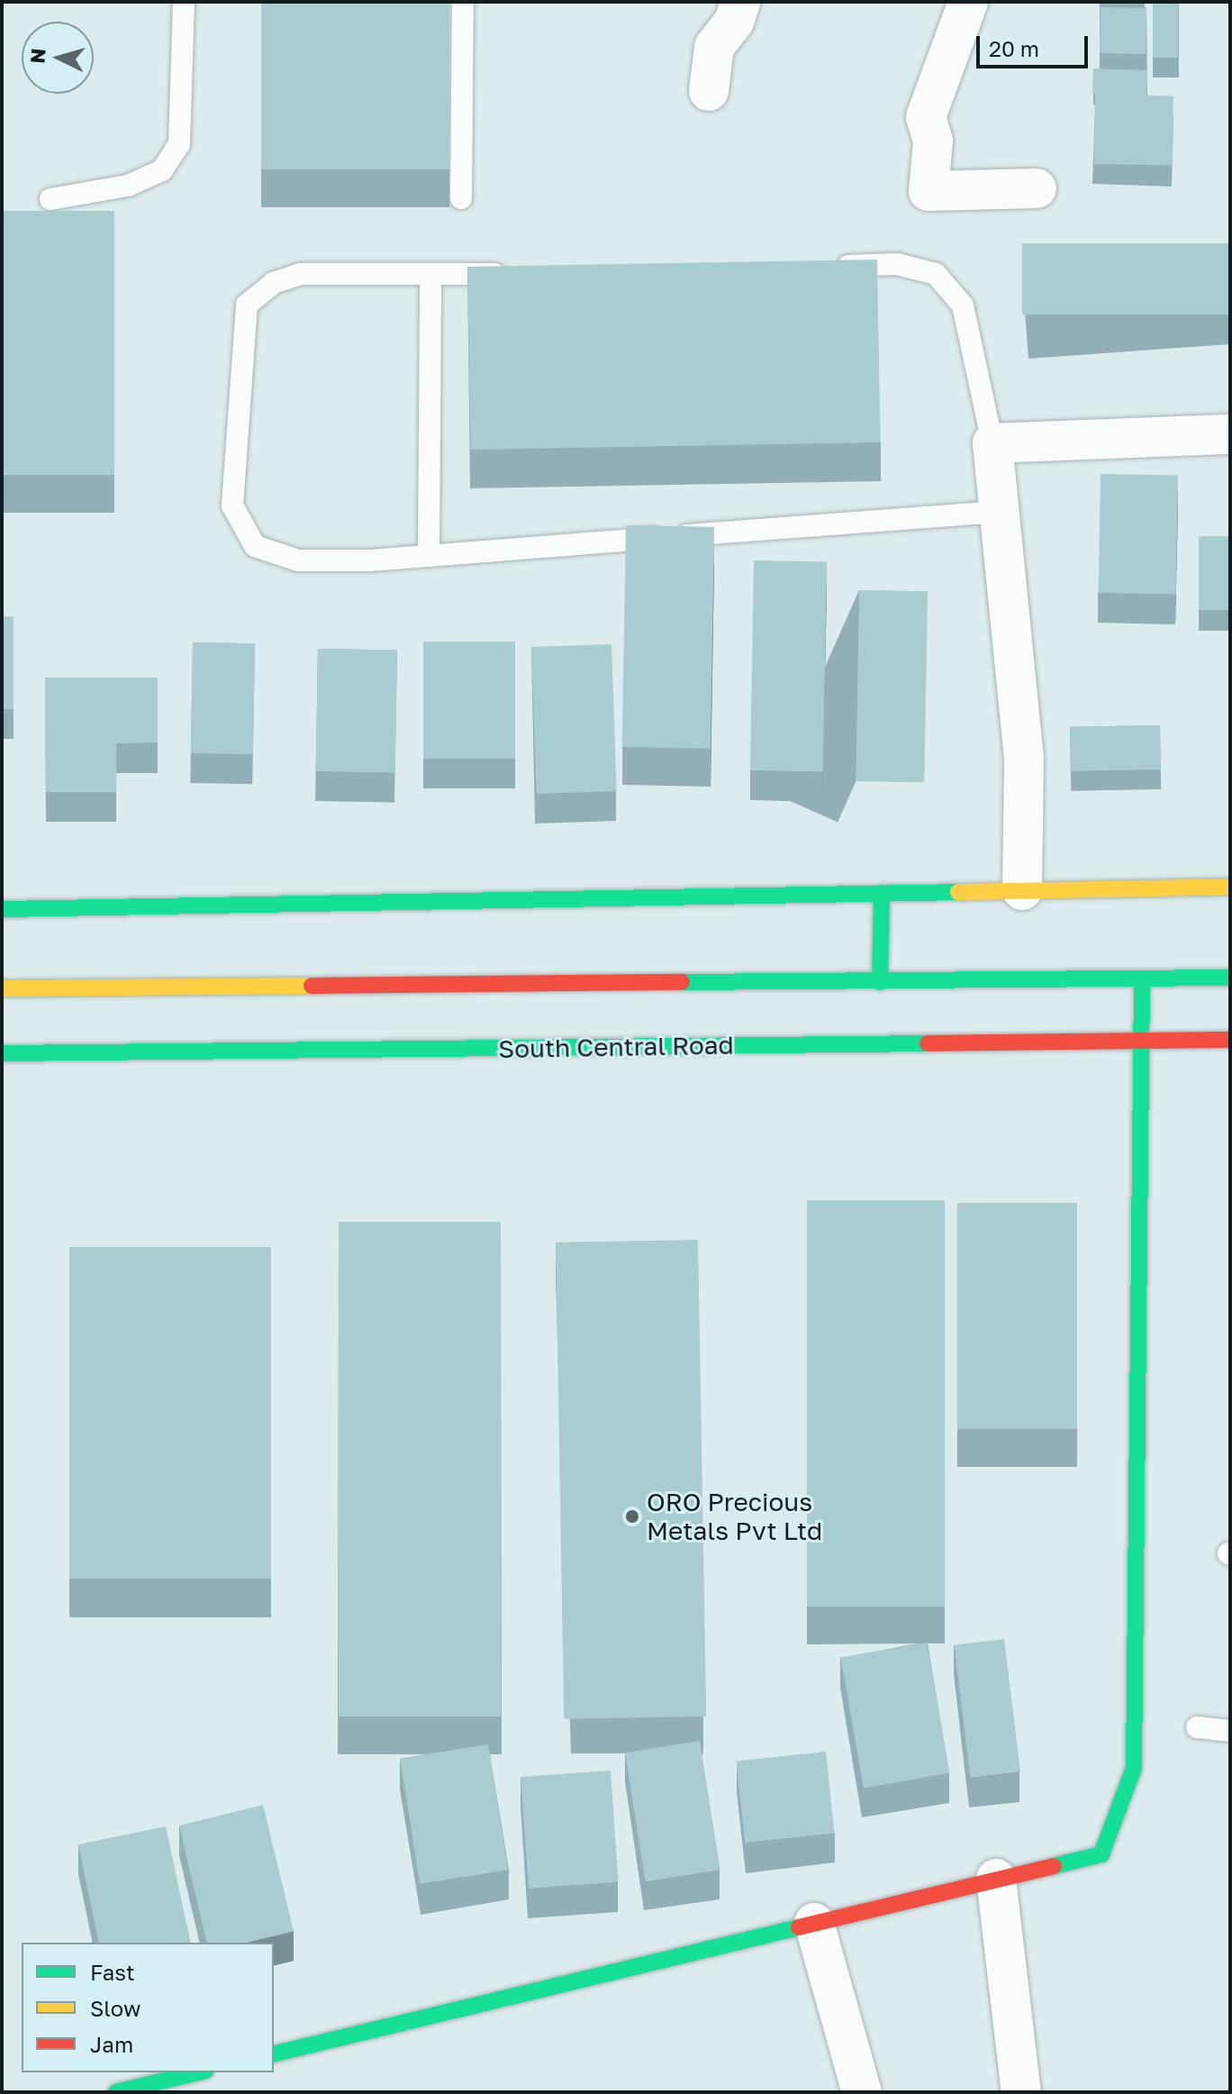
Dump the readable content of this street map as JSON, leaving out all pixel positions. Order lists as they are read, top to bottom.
{
  "streets": {
    "street": ["South Central Road"]
  },
  "places": ["ORO Precious Metals Pvt Ltd"],
  "legend": ["Fast", "Slow", "Jam"],
  "scale_bar": "20 m",
  "north": "left"
}
